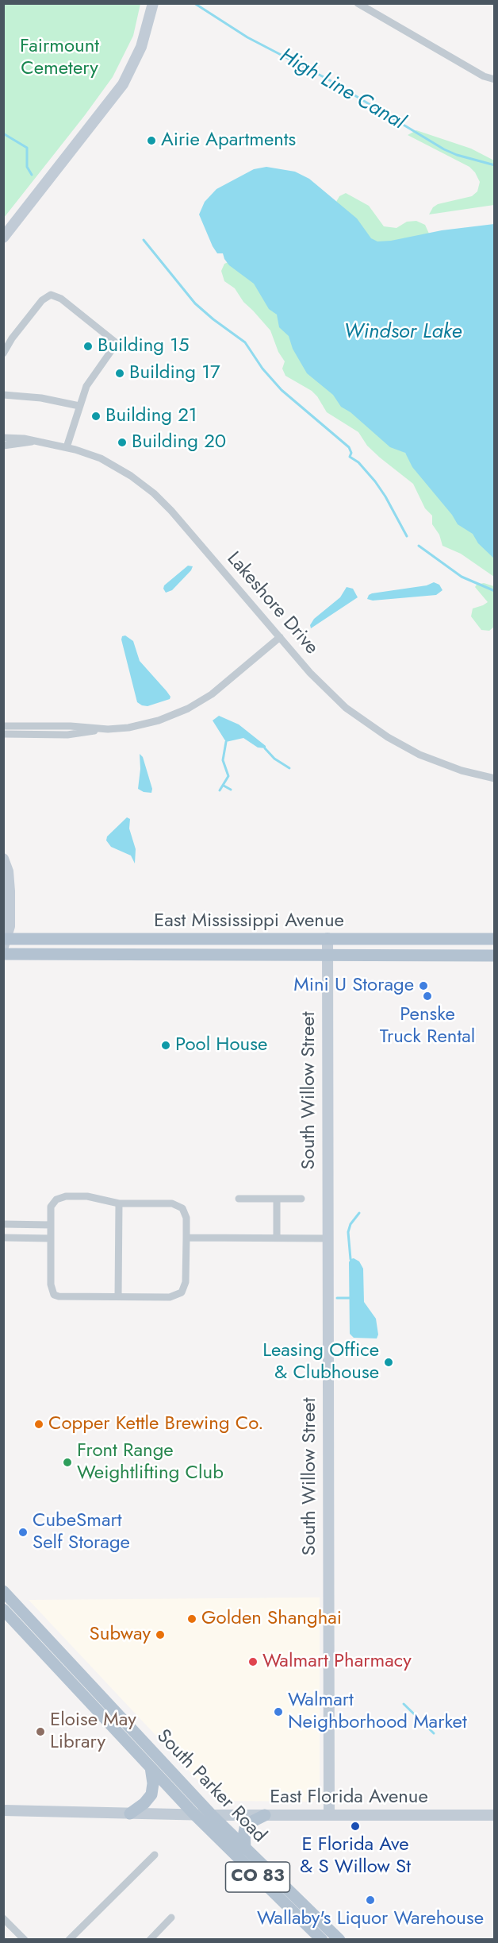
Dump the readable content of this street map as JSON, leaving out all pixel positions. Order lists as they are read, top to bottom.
{
  "streets": {
    "main road": ["East Mississippi Avenue", "South Parker Road", "CO 83"],
    "street": ["Lakeshore Drive", "South Willow Street", "East Florida Avenue"]
  },
  "crossings": [
    ["East Mississippi Avenue", "South Willow Street"],
    ["South Willow Street", "East Florida Avenue"],
    ["South Parker Road", "East Florida Avenue"]
  ],
  "water": ["High Line Canal", "Windsor Lake"],
  "parks": ["Fairmount Cemetery"],
  "places": [
    "Airie Apartments",
    "Building 15",
    "Building 17",
    "Building 21",
    "Building 20",
    "Mini U Storage",
    "Penske Truck Rental",
    "Pool House",
    "Leasing Office & Clubhouse",
    "Copper Kettle Brewing Co.",
    "Front Range Weightlifting Club",
    "CubeSmart Self Storage",
    "Golden Shanghai",
    "Subway",
    "Walmart Pharmacy",
    "Walmart Neighborhood Market",
    "Eloise May Library",
    "E Florida Ave & S Willow St",
    "Wallaby's Liquor Warehouse"
  ]
}
